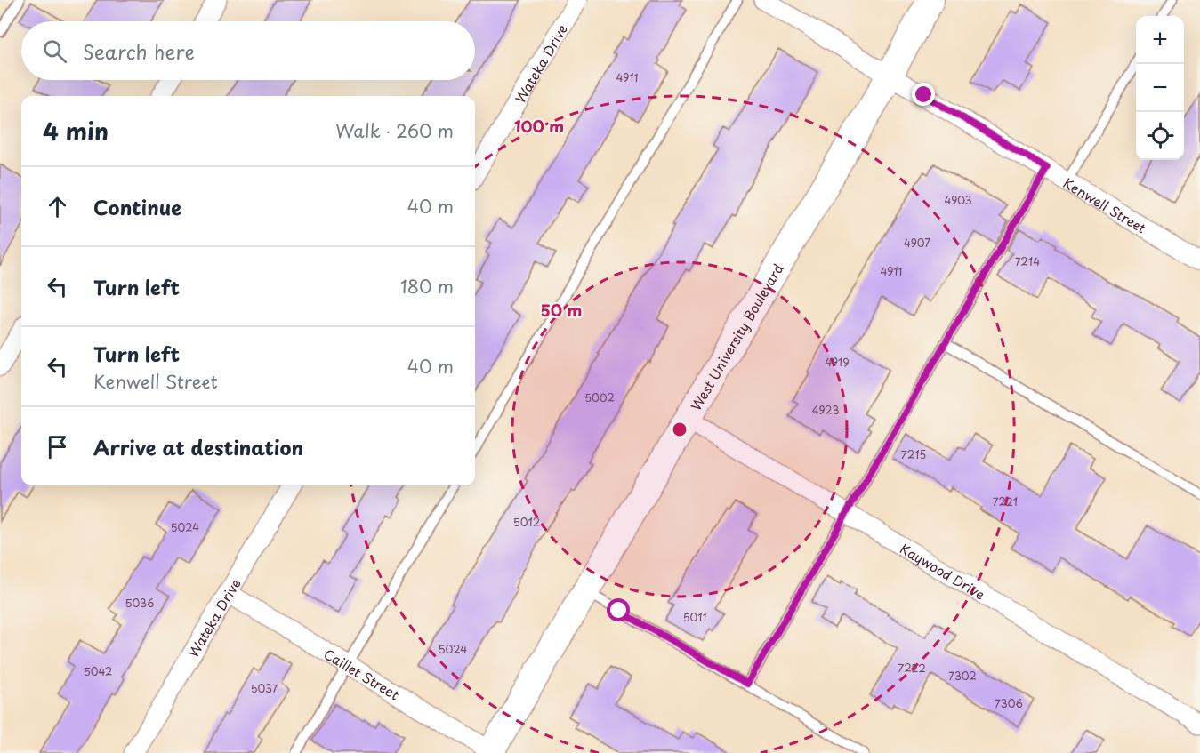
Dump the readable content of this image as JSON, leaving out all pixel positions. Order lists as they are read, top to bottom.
{
  "streets": {
    "street": [
      "Wateka Drive",
      "Kenwell Street",
      "West University Boulevard",
      "Kaywood Drive",
      "Caillet Street"
    ]
  },
  "crossings": [
    ["Wateka Drive", "Caillet Street"],
    ["Kenwell Street", "West University Boulevard"],
    ["West University Boulevard", "Kaywood Drive"],
    ["West University Boulevard", "Caillet Street"]
  ],
  "house_numbers": [
    "4911",
    "4903",
    "4907",
    "7214",
    "4911",
    "4919",
    "5002",
    "4923",
    "7215",
    "7221",
    "5012",
    "5024",
    "5036",
    "5011",
    "5024",
    "7222",
    "5042",
    "7302",
    "5037",
    "7306"
  ],
  "page": {
    "map_buttons": ["+", "−"],
    "search": "Search here",
    "heading": ["4 min", "Walk · 260 m"],
    "list": [
      ["Continue", "40 m"],
      ["Turn left", "180 m"],
      ["Turn left", "Kenwell Street", "40 m"],
      "Arrive at destination"
    ]
  },
  "rings": ["100 m", "50 m"]
}
